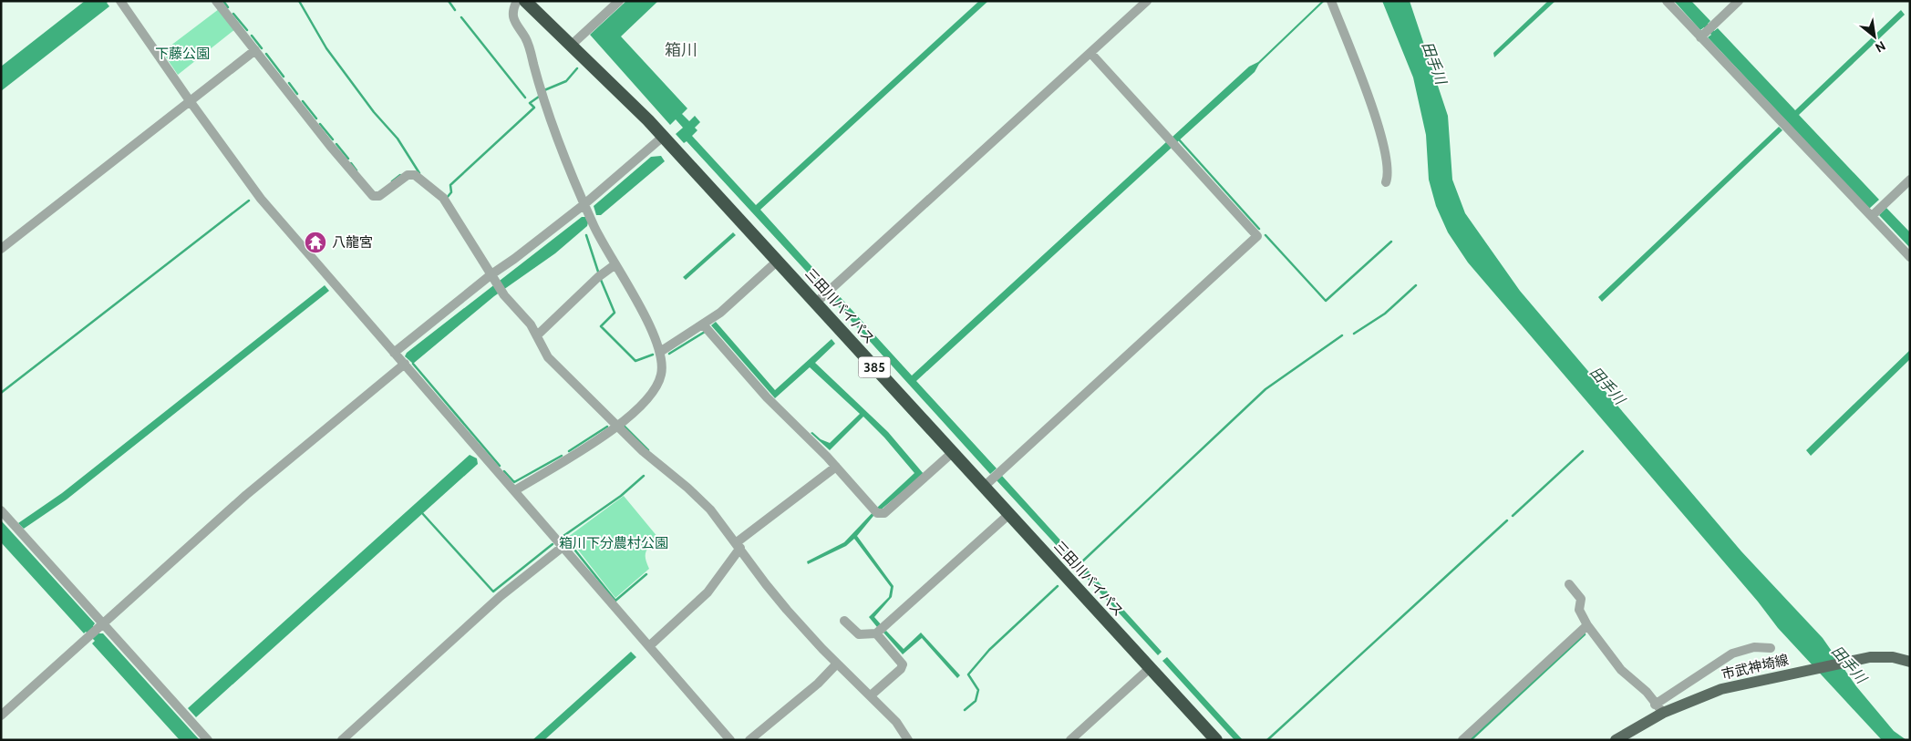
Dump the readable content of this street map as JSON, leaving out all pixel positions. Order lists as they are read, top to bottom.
{
  "streets": {
    "highway": ["三田川バイパス", "385"],
    "main road": ["市武神埼線"]
  },
  "districts": ["箱川"],
  "water": ["田手川"],
  "parks": ["下藤公園", "箱川下分農村公園"],
  "places": {
    "temple": ["八龍宮"]
  },
  "north": "bottom right"
}
